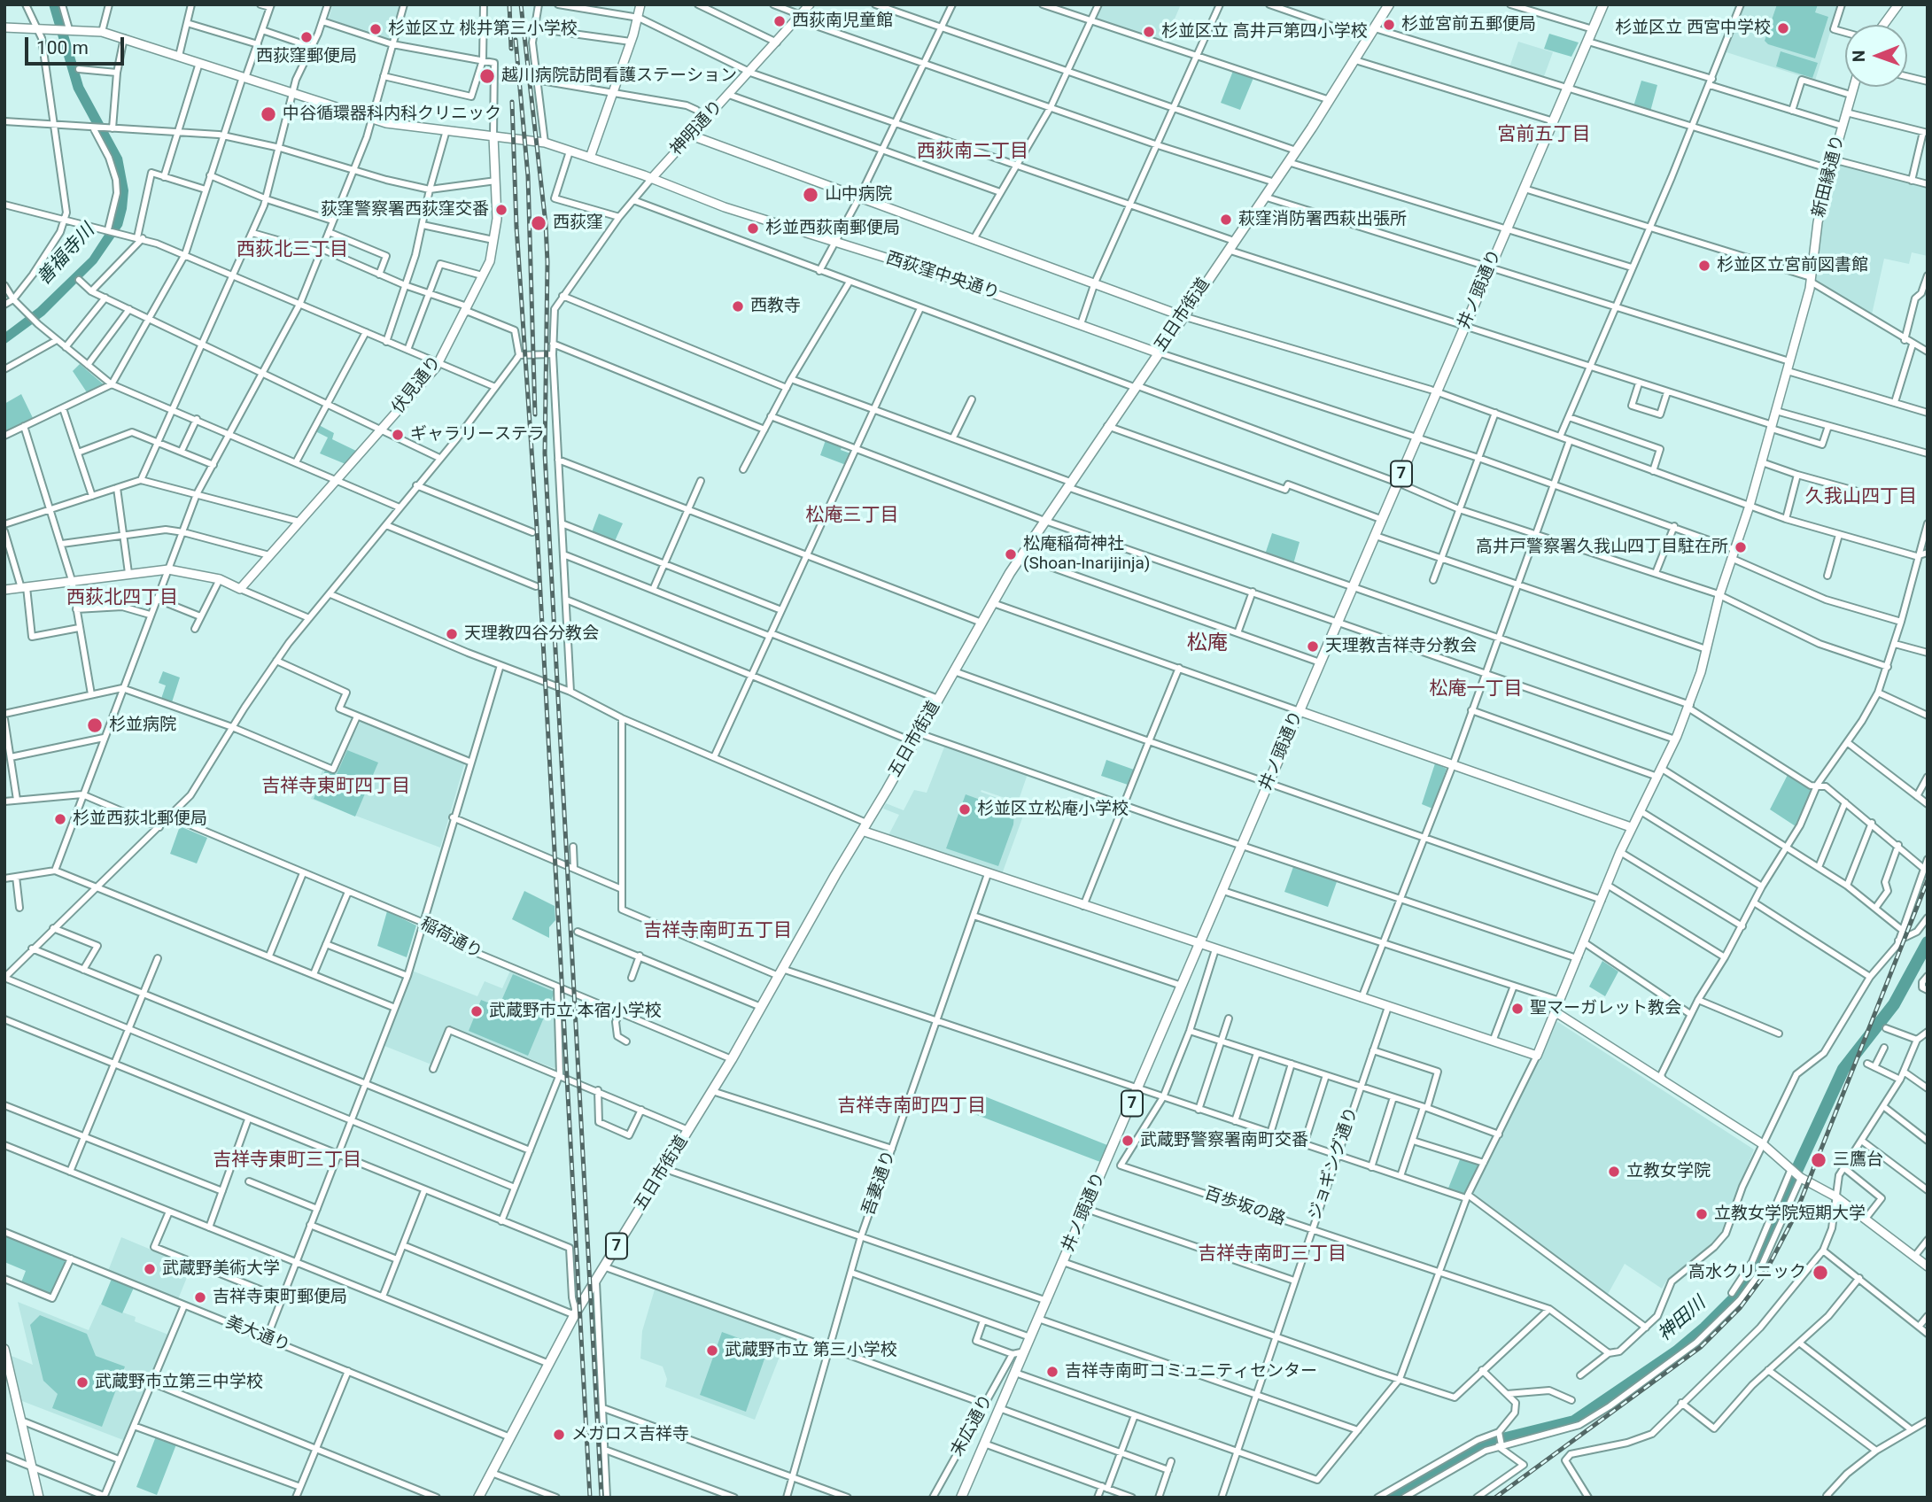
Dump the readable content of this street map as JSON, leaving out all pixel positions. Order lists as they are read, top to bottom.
{
  "streets": {
    "main road": ["井ノ頭通り", "五日市街道", "7"],
    "street": [
      "神明通り",
      "新田縁通り",
      "西荻窪中央通り",
      "伏見通り",
      "稲荷通り",
      "ジョギング通り",
      "吾妻通り",
      "百歩坂の路",
      "美大通り",
      "末広通り"
    ]
  },
  "crossings": [
    ["神明通り", "西荻窪中央通り"],
    ["西荻窪中央通り", "五日市街道"],
    ["西荻窪中央通り", "伏見通り"],
    ["五日市街道", "稲荷通り"],
    ["五日市街道", "美大通り"],
    ["ジョギング通り", "百歩坂の路"]
  ],
  "districts": [
    "宮前五丁目",
    "西荻南二丁目",
    "西荻北三丁目",
    "久我山四丁目",
    "松庵三丁目",
    "西荻北四丁目",
    "松庵",
    "松庵一丁目",
    "吉祥寺東町四丁目",
    "吉祥寺南町五丁目",
    "吉祥寺南町四丁目",
    "吉祥寺東町三丁目",
    "吉祥寺南町三丁目"
  ],
  "water": ["善福寺川", "神田川"],
  "places": [
    "西荻南児童館",
    "杉並宮前五郵便局",
    "杉並区立 西宮中学校",
    "杉並区立 桃井第三小学校",
    "杉並区立 高井戸第四小学校",
    "西荻窪郵便局",
    "越川病院訪問看護ステーション",
    "中谷循環器科内科クリニック",
    "山中病院",
    "荻窪警察署西荻窪交番",
    "萩窪消防署西萩出張所",
    "西荻窪",
    "杉並西荻南郵便局",
    "杉並区立宮前図書館",
    "西教寺",
    "ギャラリーステラ",
    "高井戸警察署久我山四丁目駐在所",
    "松庵稲荷神社 (Shoan-Inarijinja)",
    "天理教四谷分教会",
    "天理教吉祥寺分教会",
    "杉並病院",
    "杉並区立松庵小学校",
    "杉並西荻北郵便局",
    "聖マーガレット教会",
    "武蔵野市立 本宿小学校",
    "武蔵野警察署南町交番",
    "三鷹台",
    "立教女学院",
    "立教女学院短期大学",
    "武蔵野美術大学",
    "高水クリニック",
    "吉祥寺東町郵便局",
    "武蔵野市立 第三小学校",
    "吉祥寺南町コミュニティセンター",
    "武蔵野市立第三中学校",
    "メガロス吉祥寺"
  ],
  "scale_bar": "100 m",
  "north": "left"
}
